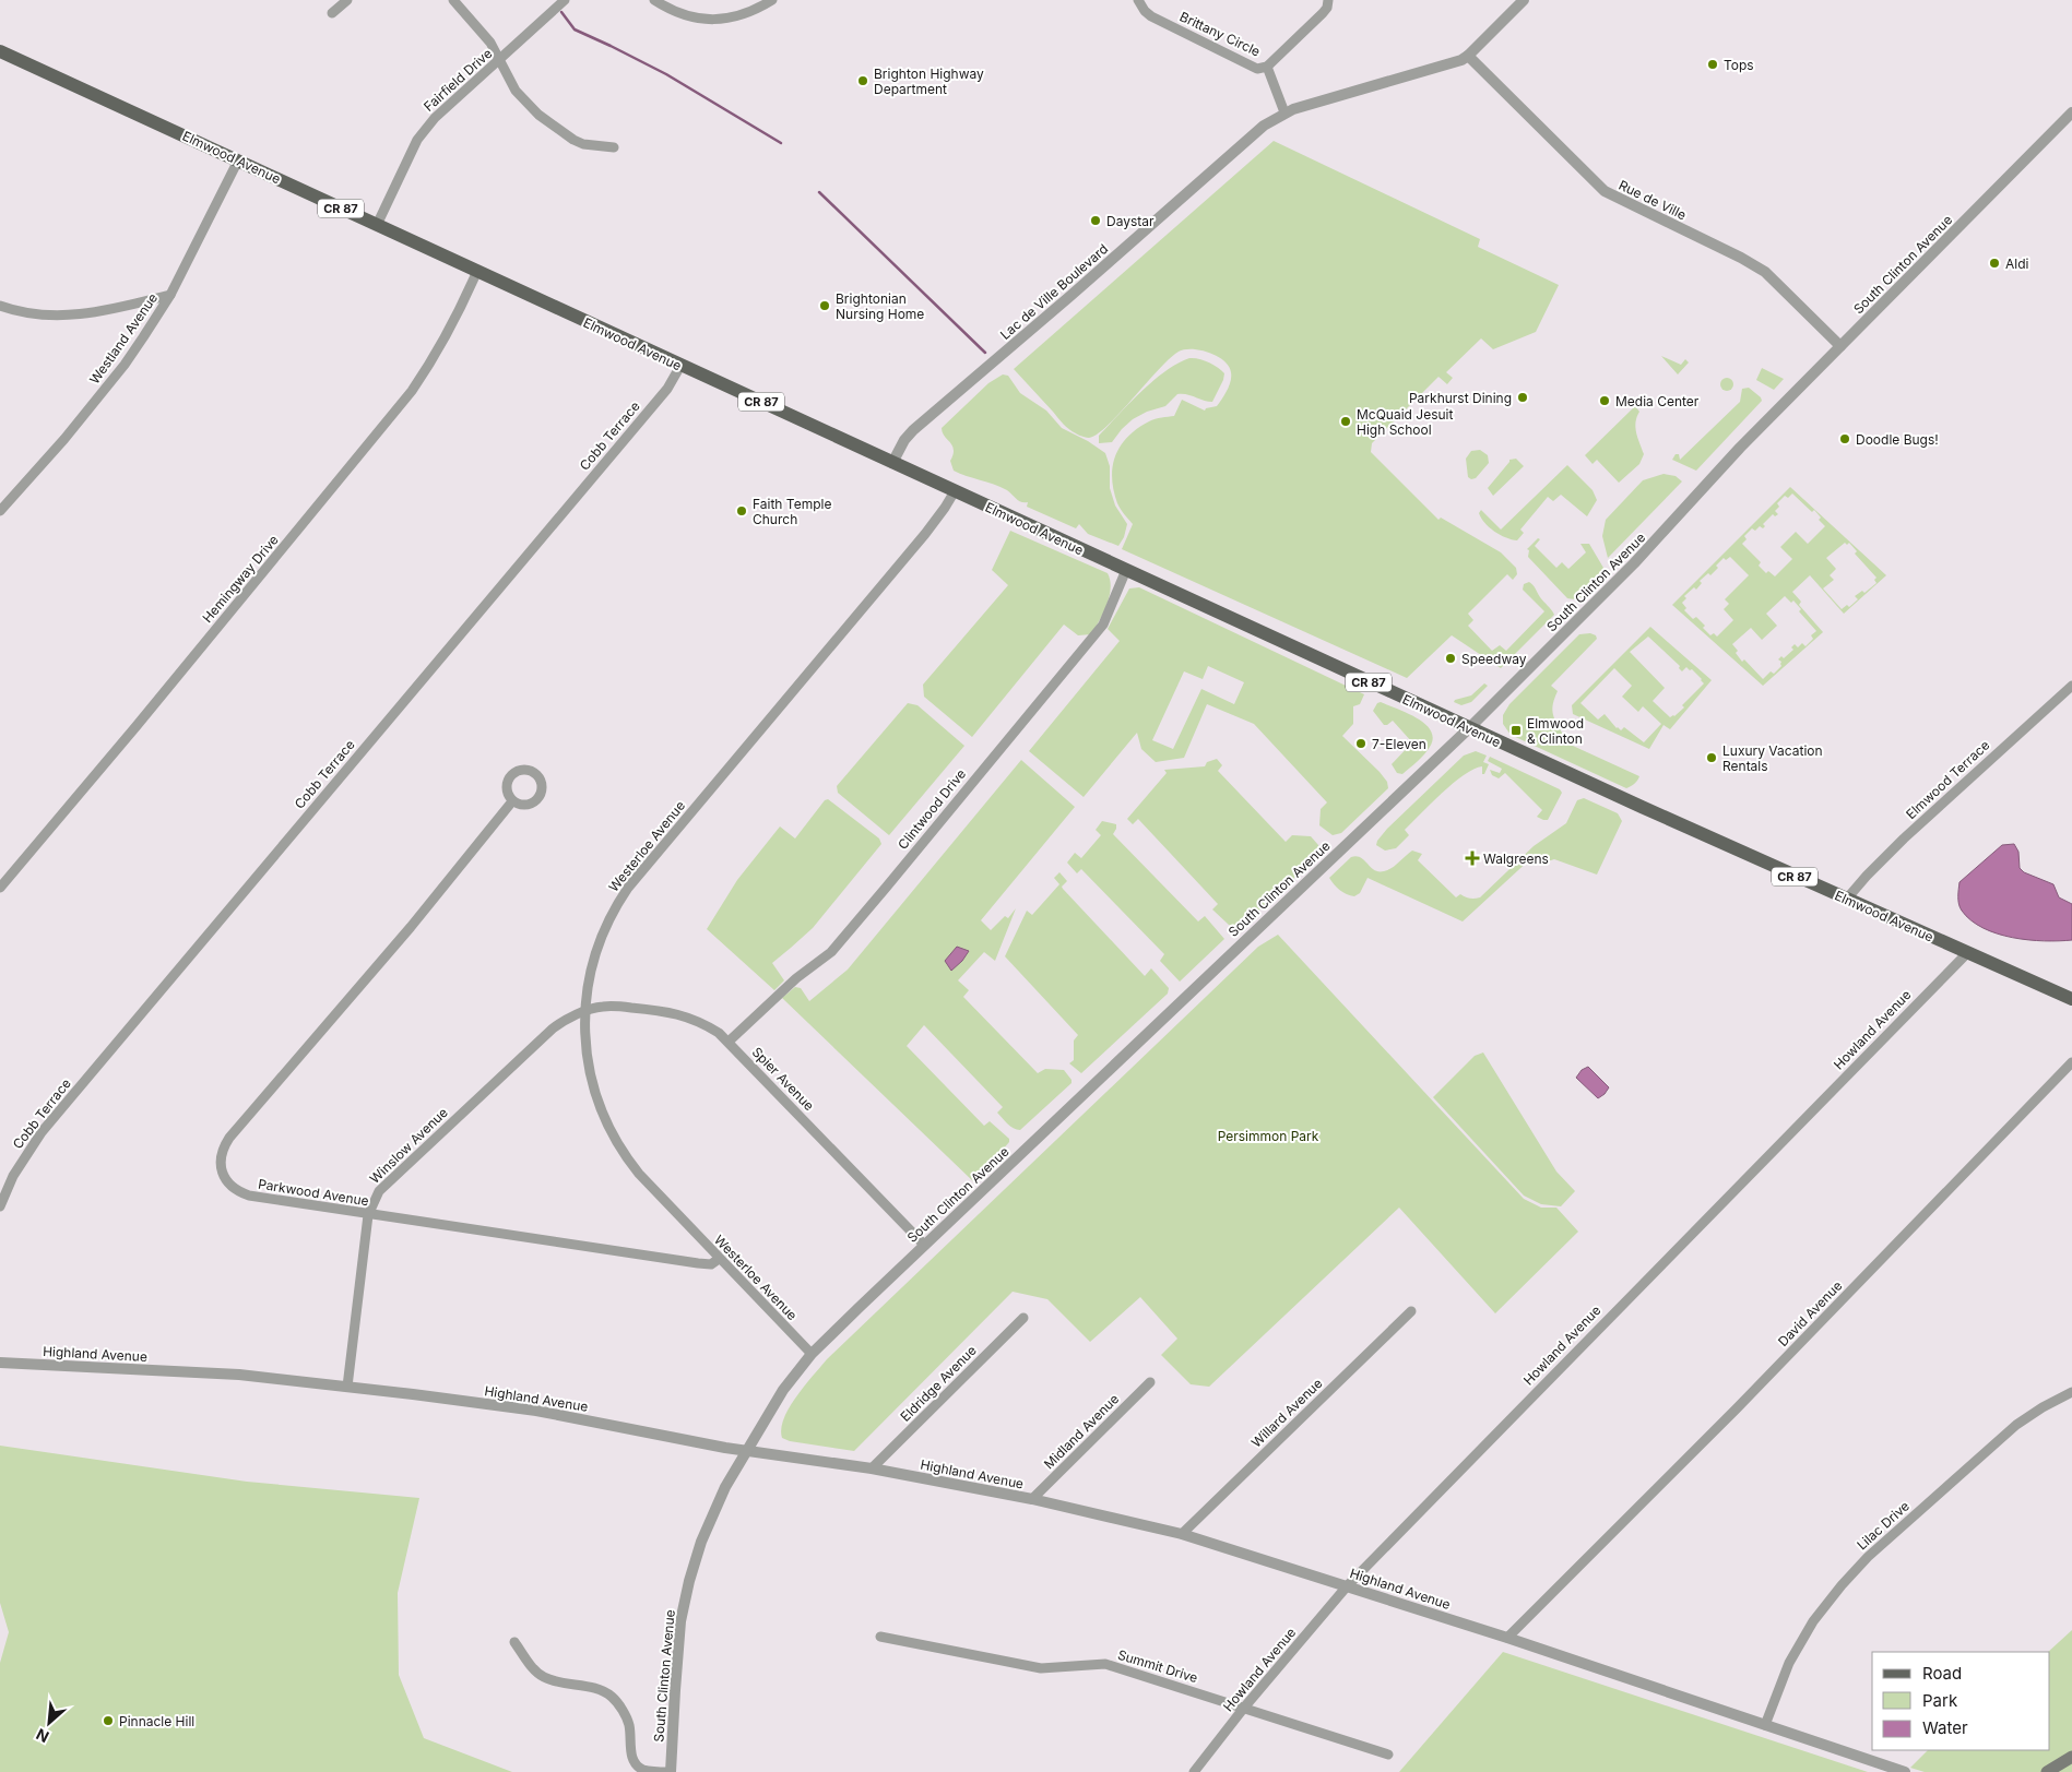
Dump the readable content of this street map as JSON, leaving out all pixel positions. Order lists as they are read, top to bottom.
{
  "streets": {
    "main road": ["Elmwood Avenue", "CR 87"],
    "street": [
      "Brittany Circle",
      "Fairfield Drive",
      "Rue de Ville",
      "South Clinton Avenue",
      "Lac de Ville Boulevard",
      "Westland Avenue",
      "Cobb Terrace",
      "Hemingway Drive",
      "Elmwood Terrace",
      "Clintwood Drive",
      "Westerloe Avenue",
      "Howland Avenue",
      "Spier Avenue",
      "Winslow Avenue",
      "Parkwood Avenue",
      "David Avenue",
      "Highland Avenue",
      "Eldridge Avenue",
      "Willard Avenue",
      "Midland Avenue",
      "Lilac Drive",
      "Summit Drive"
    ]
  },
  "crossings": [
    ["Brittany Circle", "Lac de Ville Boulevard"],
    ["Fairfield Drive", "Elmwood Avenue"],
    ["Elmwood Avenue", "South Clinton Avenue"],
    ["Elmwood Avenue", "Lac de Ville Boulevard"],
    ["Elmwood Avenue", "Westland Avenue"],
    ["Elmwood Avenue", "Cobb Terrace"],
    ["Elmwood Avenue", "Hemingway Drive"],
    ["Elmwood Avenue", "Elmwood Terrace"],
    ["Elmwood Avenue", "Clintwood Drive"],
    ["Elmwood Avenue", "Westerloe Avenue"],
    ["Elmwood Avenue", "Howland Avenue"],
    ["Rue de Ville", "South Clinton Avenue"],
    ["Rue de Ville", "Lac de Ville Boulevard"],
    ["South Clinton Avenue", "Westerloe Avenue"],
    ["South Clinton Avenue", "Spier Avenue"],
    ["South Clinton Avenue", "Highland Avenue"],
    ["Clintwood Drive", "Spier Avenue"],
    ["Westerloe Avenue", "Spier Avenue"],
    ["Westerloe Avenue", "Winslow Avenue"],
    ["Westerloe Avenue", "Parkwood Avenue"],
    ["Howland Avenue", "Highland Avenue"],
    ["Howland Avenue", "Summit Drive"],
    ["Spier Avenue", "Winslow Avenue"],
    ["Winslow Avenue", "Parkwood Avenue"],
    ["Winslow Avenue", "Highland Avenue"],
    ["David Avenue", "Highland Avenue"],
    ["Highland Avenue", "Eldridge Avenue"],
    ["Highland Avenue", "Willard Avenue"],
    ["Highland Avenue", "Midland Avenue"],
    ["Highland Avenue", "Lilac Drive"]
  ],
  "parks": ["Persimmon Park"],
  "places": {
    "other": [
      "Tops",
      "Brighton Highway Department",
      "Daystar",
      "Aldi",
      "Brightonian Nursing Home",
      "Parkhurst Dining",
      "Media Center",
      "McQuaid Jesuit High School",
      "Doodle Bugs!",
      "Faith Temple Church",
      "Speedway",
      "7-Eleven",
      "Luxury Vacation Rentals",
      "Pinnacle Hill"
    ],
    "transit": ["Elmwood & Clinton"],
    "health": ["Walgreens"]
  },
  "legend": ["Road", "Park", "Water"],
  "north": "bottom left"
}
